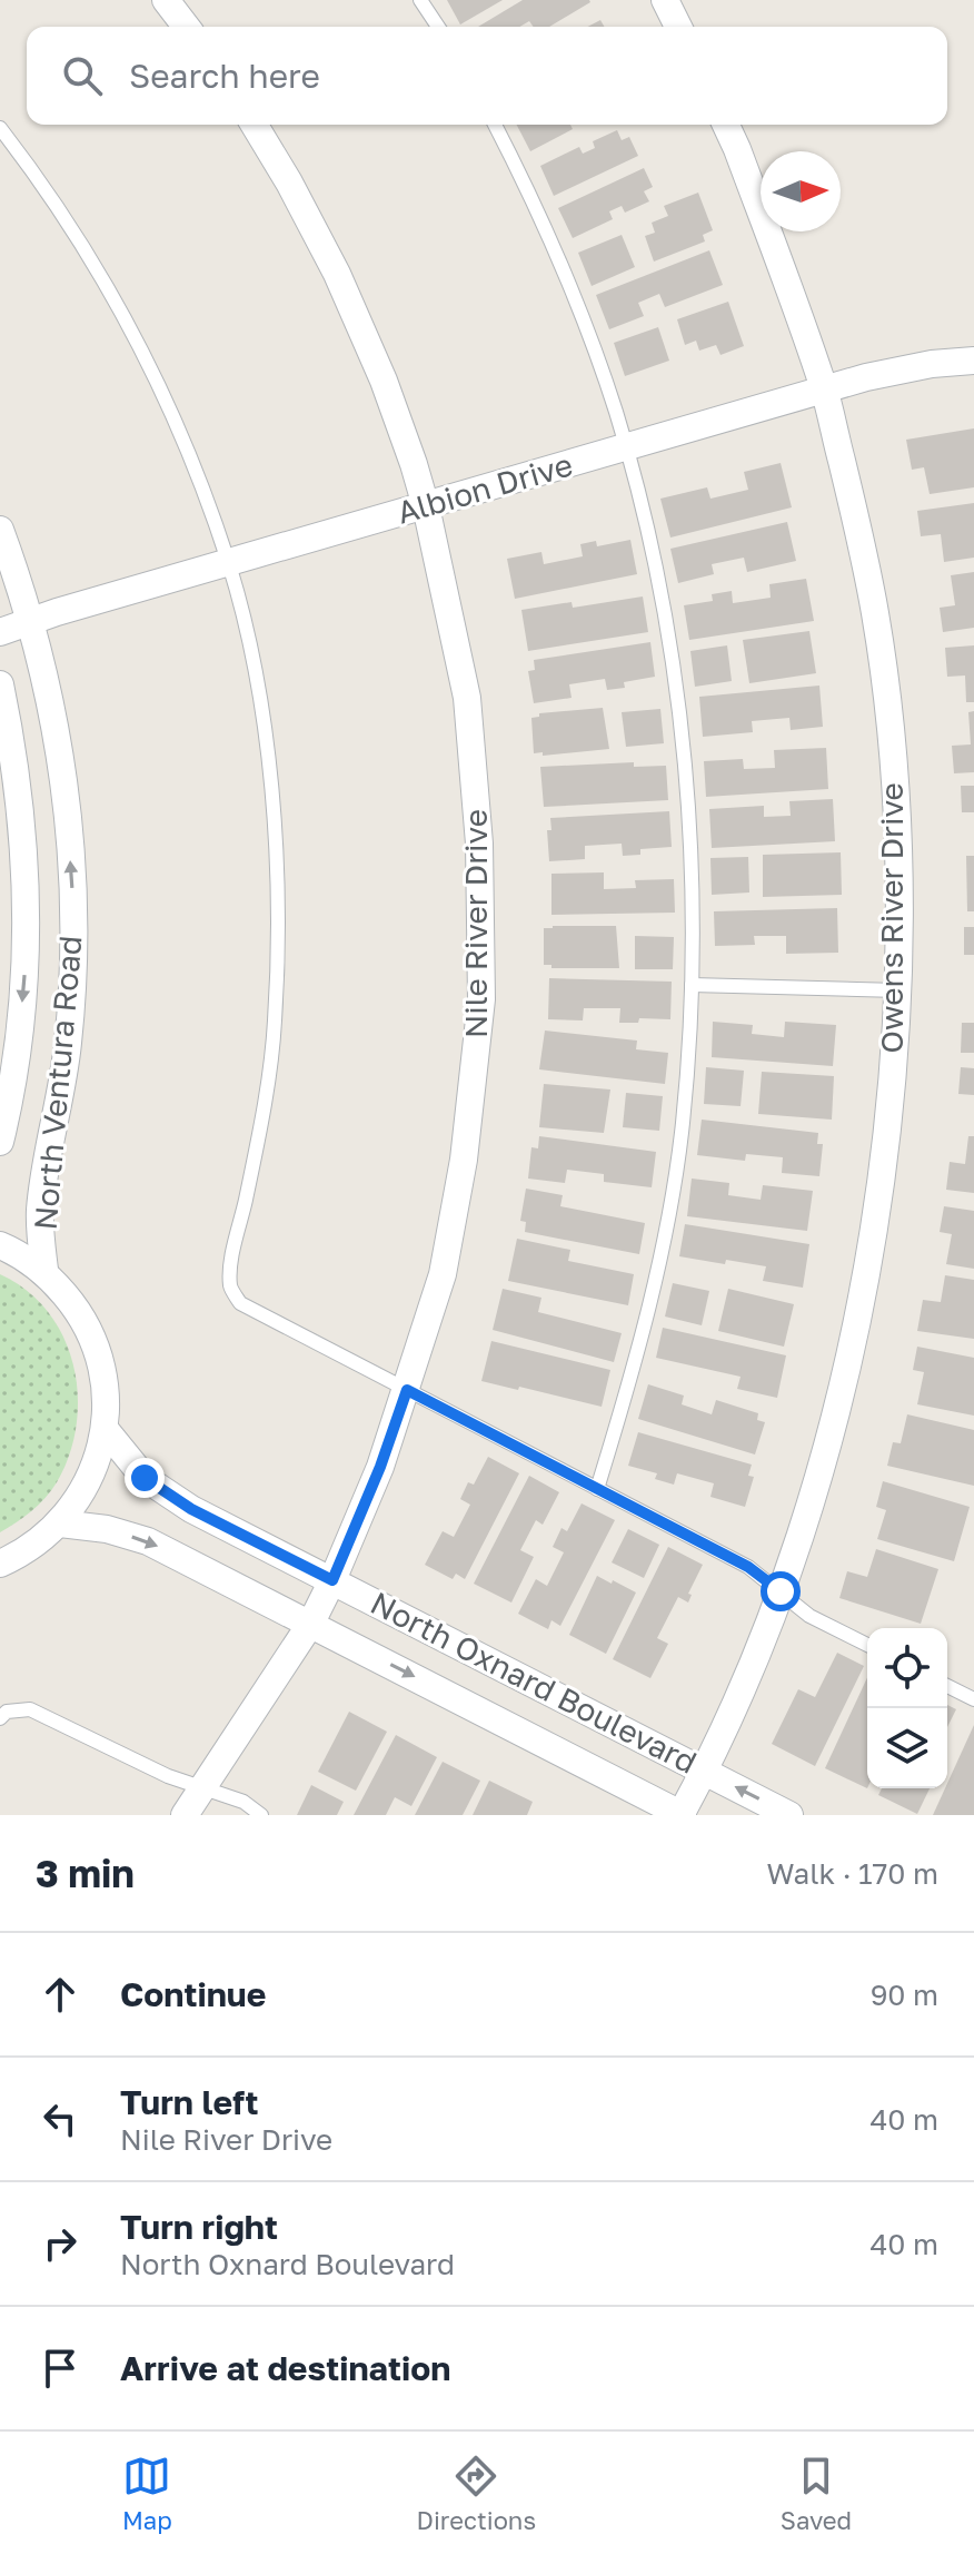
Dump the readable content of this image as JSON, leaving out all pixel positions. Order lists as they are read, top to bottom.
{
  "streets": {
    "street": [
      "Albion Drive",
      "Owens River Drive",
      "Nile River Drive",
      "North Ventura Road",
      "North Oxnard Boulevard"
    ]
  },
  "crossings": [
    ["Albion Drive", "Owens River Drive"],
    ["Albion Drive", "Nile River Drive"],
    ["Albion Drive", "North Ventura Road"],
    ["Owens River Drive", "North Oxnard Boulevard"],
    ["Nile River Drive", "North Oxnard Boulevard"]
  ],
  "north": "right",
  "page": {
    "search": "Search here",
    "heading": ["3 min", "Walk · 170 m"],
    "list": [
      ["Continue", "90 m"],
      ["Turn left", "Nile River Drive", "40 m"],
      ["Turn right", "North Oxnard Boulevard", "40 m"],
      "Arrive at destination"
    ],
    "nav": ["Map", "Directions", "Saved"]
  }
}
